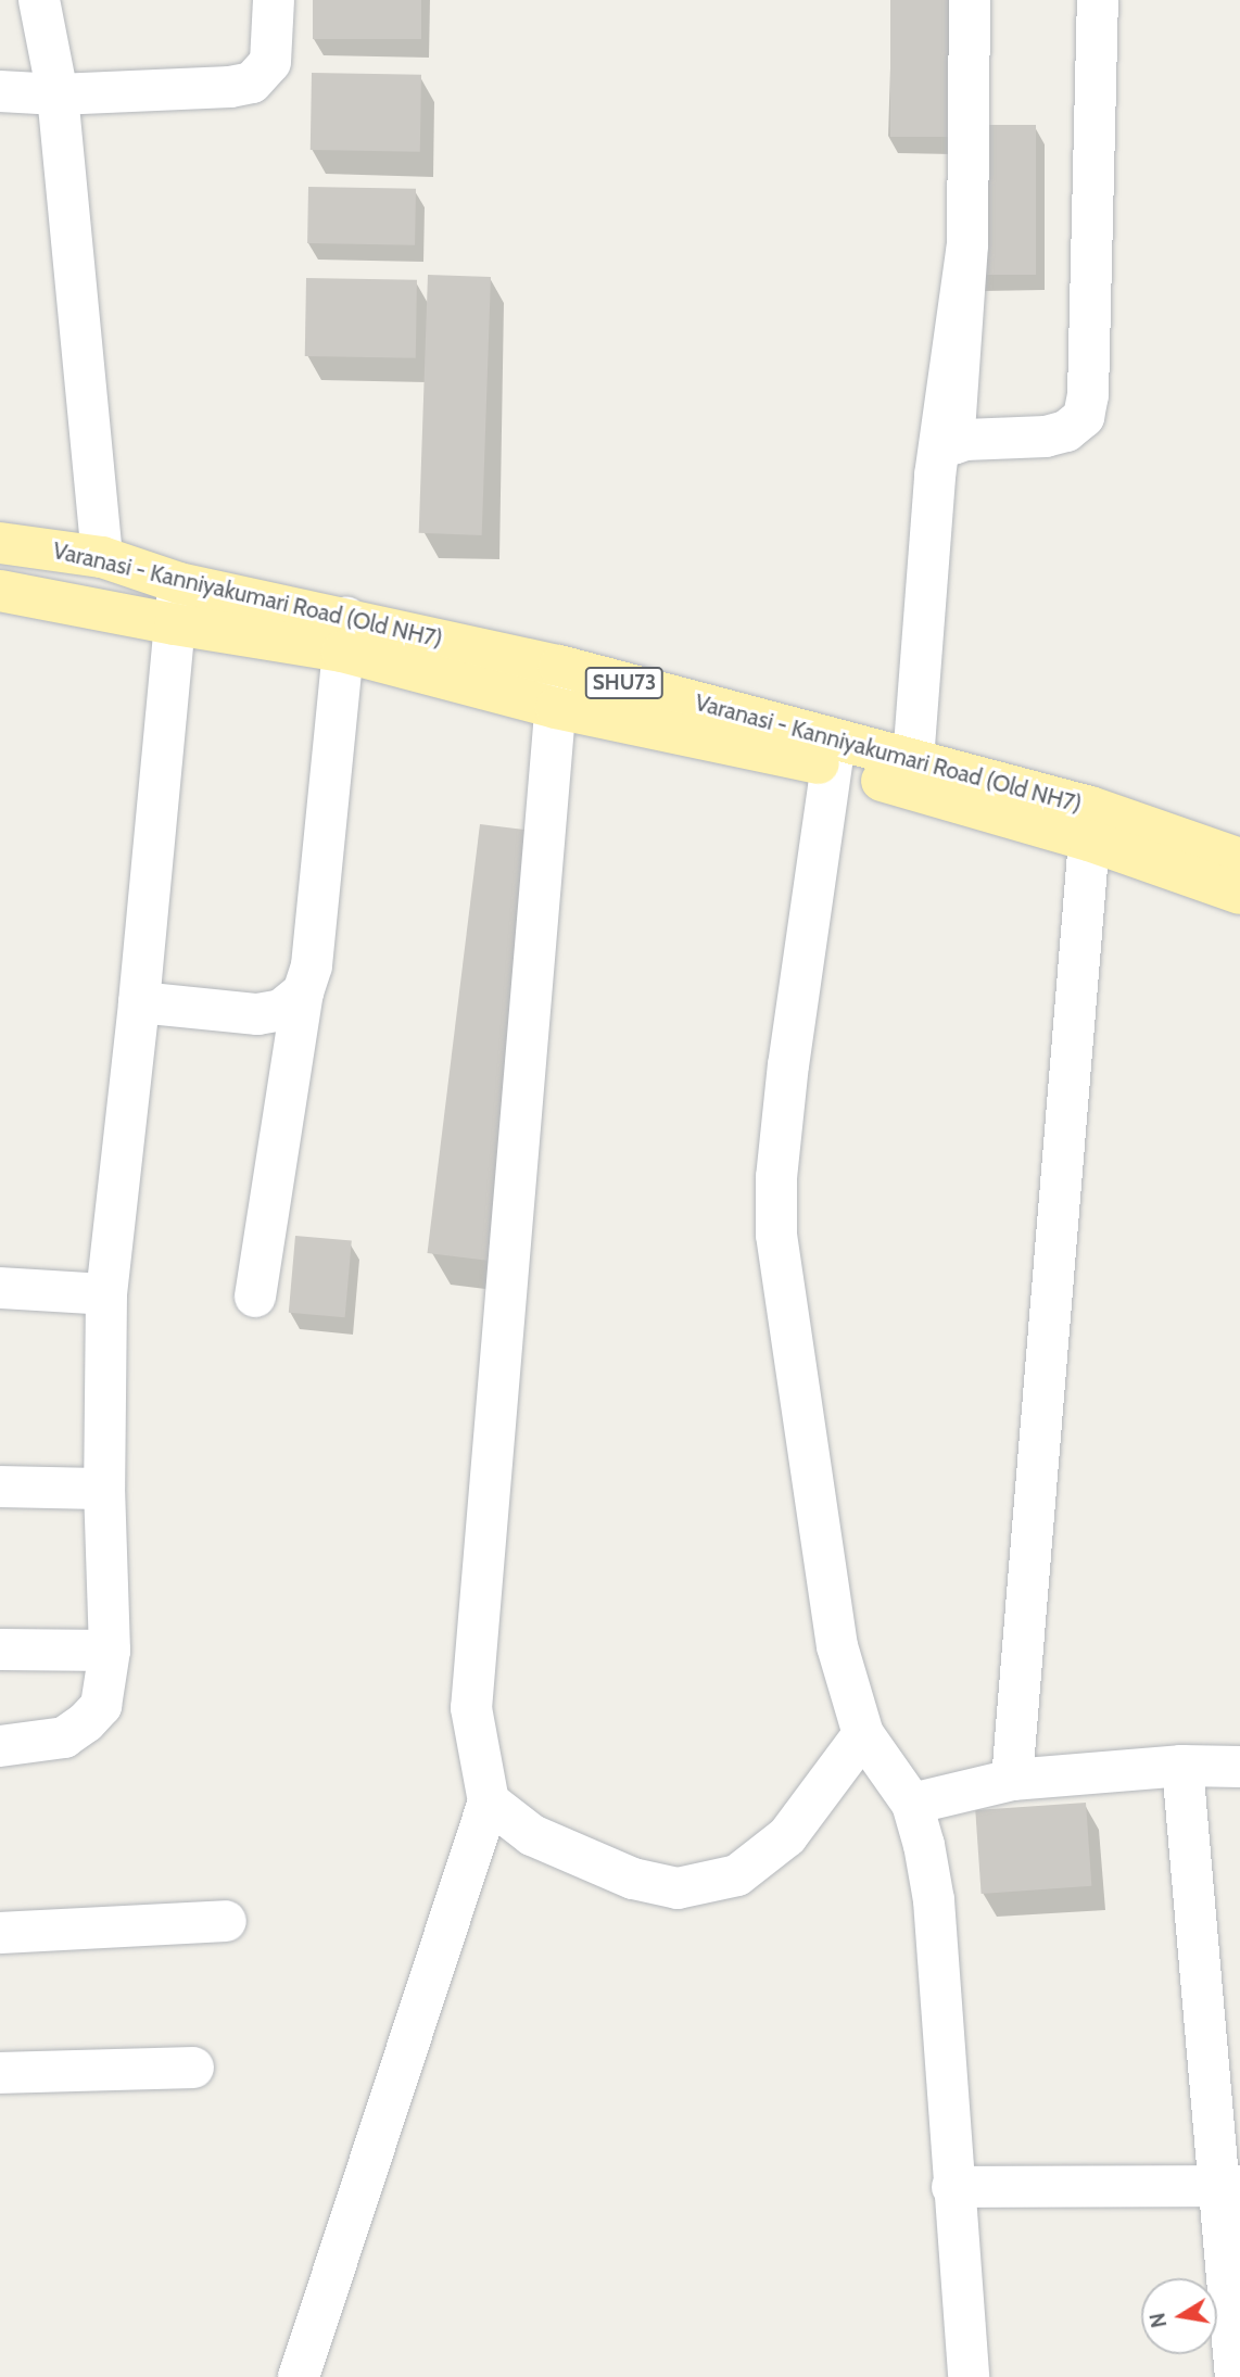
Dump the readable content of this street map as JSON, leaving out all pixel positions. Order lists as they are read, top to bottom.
{
  "streets": {
    "main road": ["Varanasi - Kanniyakumari Road (Old NH7)", "SHU73"]
  },
  "north": "left"
}
